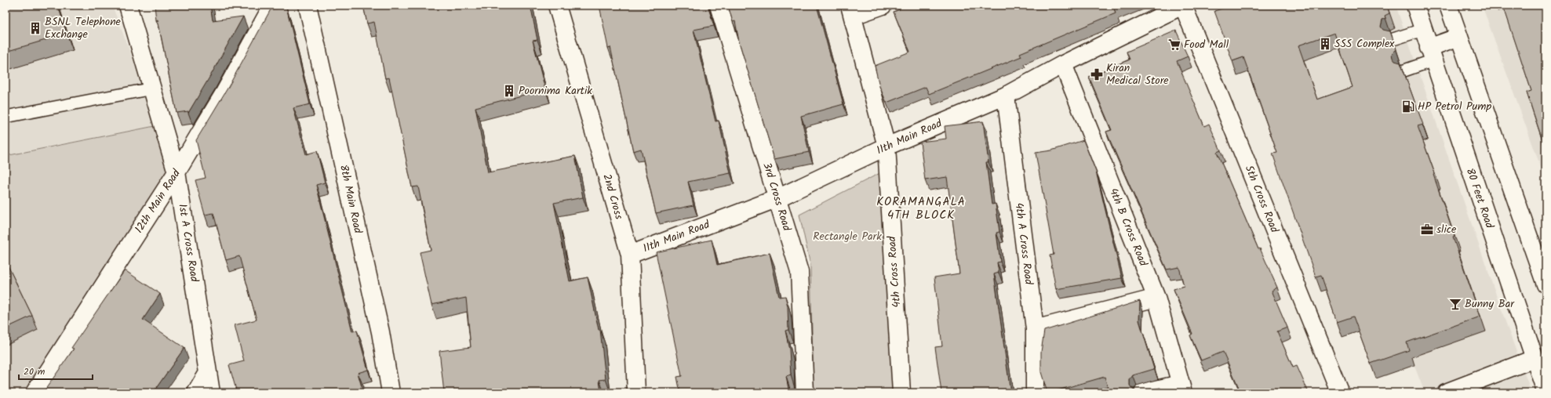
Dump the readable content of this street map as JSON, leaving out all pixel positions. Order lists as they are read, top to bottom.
{
  "streets": {
    "street": [
      "11th Main Road",
      "2nd Cross",
      "3rd Cross Road",
      "80 Feet Road",
      "8th Main Road",
      "5th Cross Road",
      "12th Main Road",
      "4th B Cross Road",
      "1st A Cross Road",
      "4th A Cross Road",
      "4th Cross Road"
    ]
  },
  "crossings": [
    ["11th Main Road", "2nd Cross"],
    ["11th Main Road", "3rd Cross Road"],
    ["11th Main Road", "5th Cross Road"],
    ["11th Main Road", "4th B Cross Road"],
    ["11th Main Road", "4th A Cross Road"],
    ["11th Main Road", "4th Cross Road"],
    ["12th Main Road", "1st A Cross Road"]
  ],
  "districts": ["KORAMANGALA 4TH BLOCK"],
  "parks": ["Rectangle Park"],
  "places": {
    "building": ["BSNL Telephone Exchange", "SSS Complex", "Poornima Kartik"],
    "supermarket": ["Food Mall"],
    "pharmacy": ["Kiran Medical Store"],
    "fuel station": ["HP Petrol Pump"],
    "office": ["slice"],
    "bar": ["Bunny Bar"]
  },
  "scale_bar": "20 m"
}
